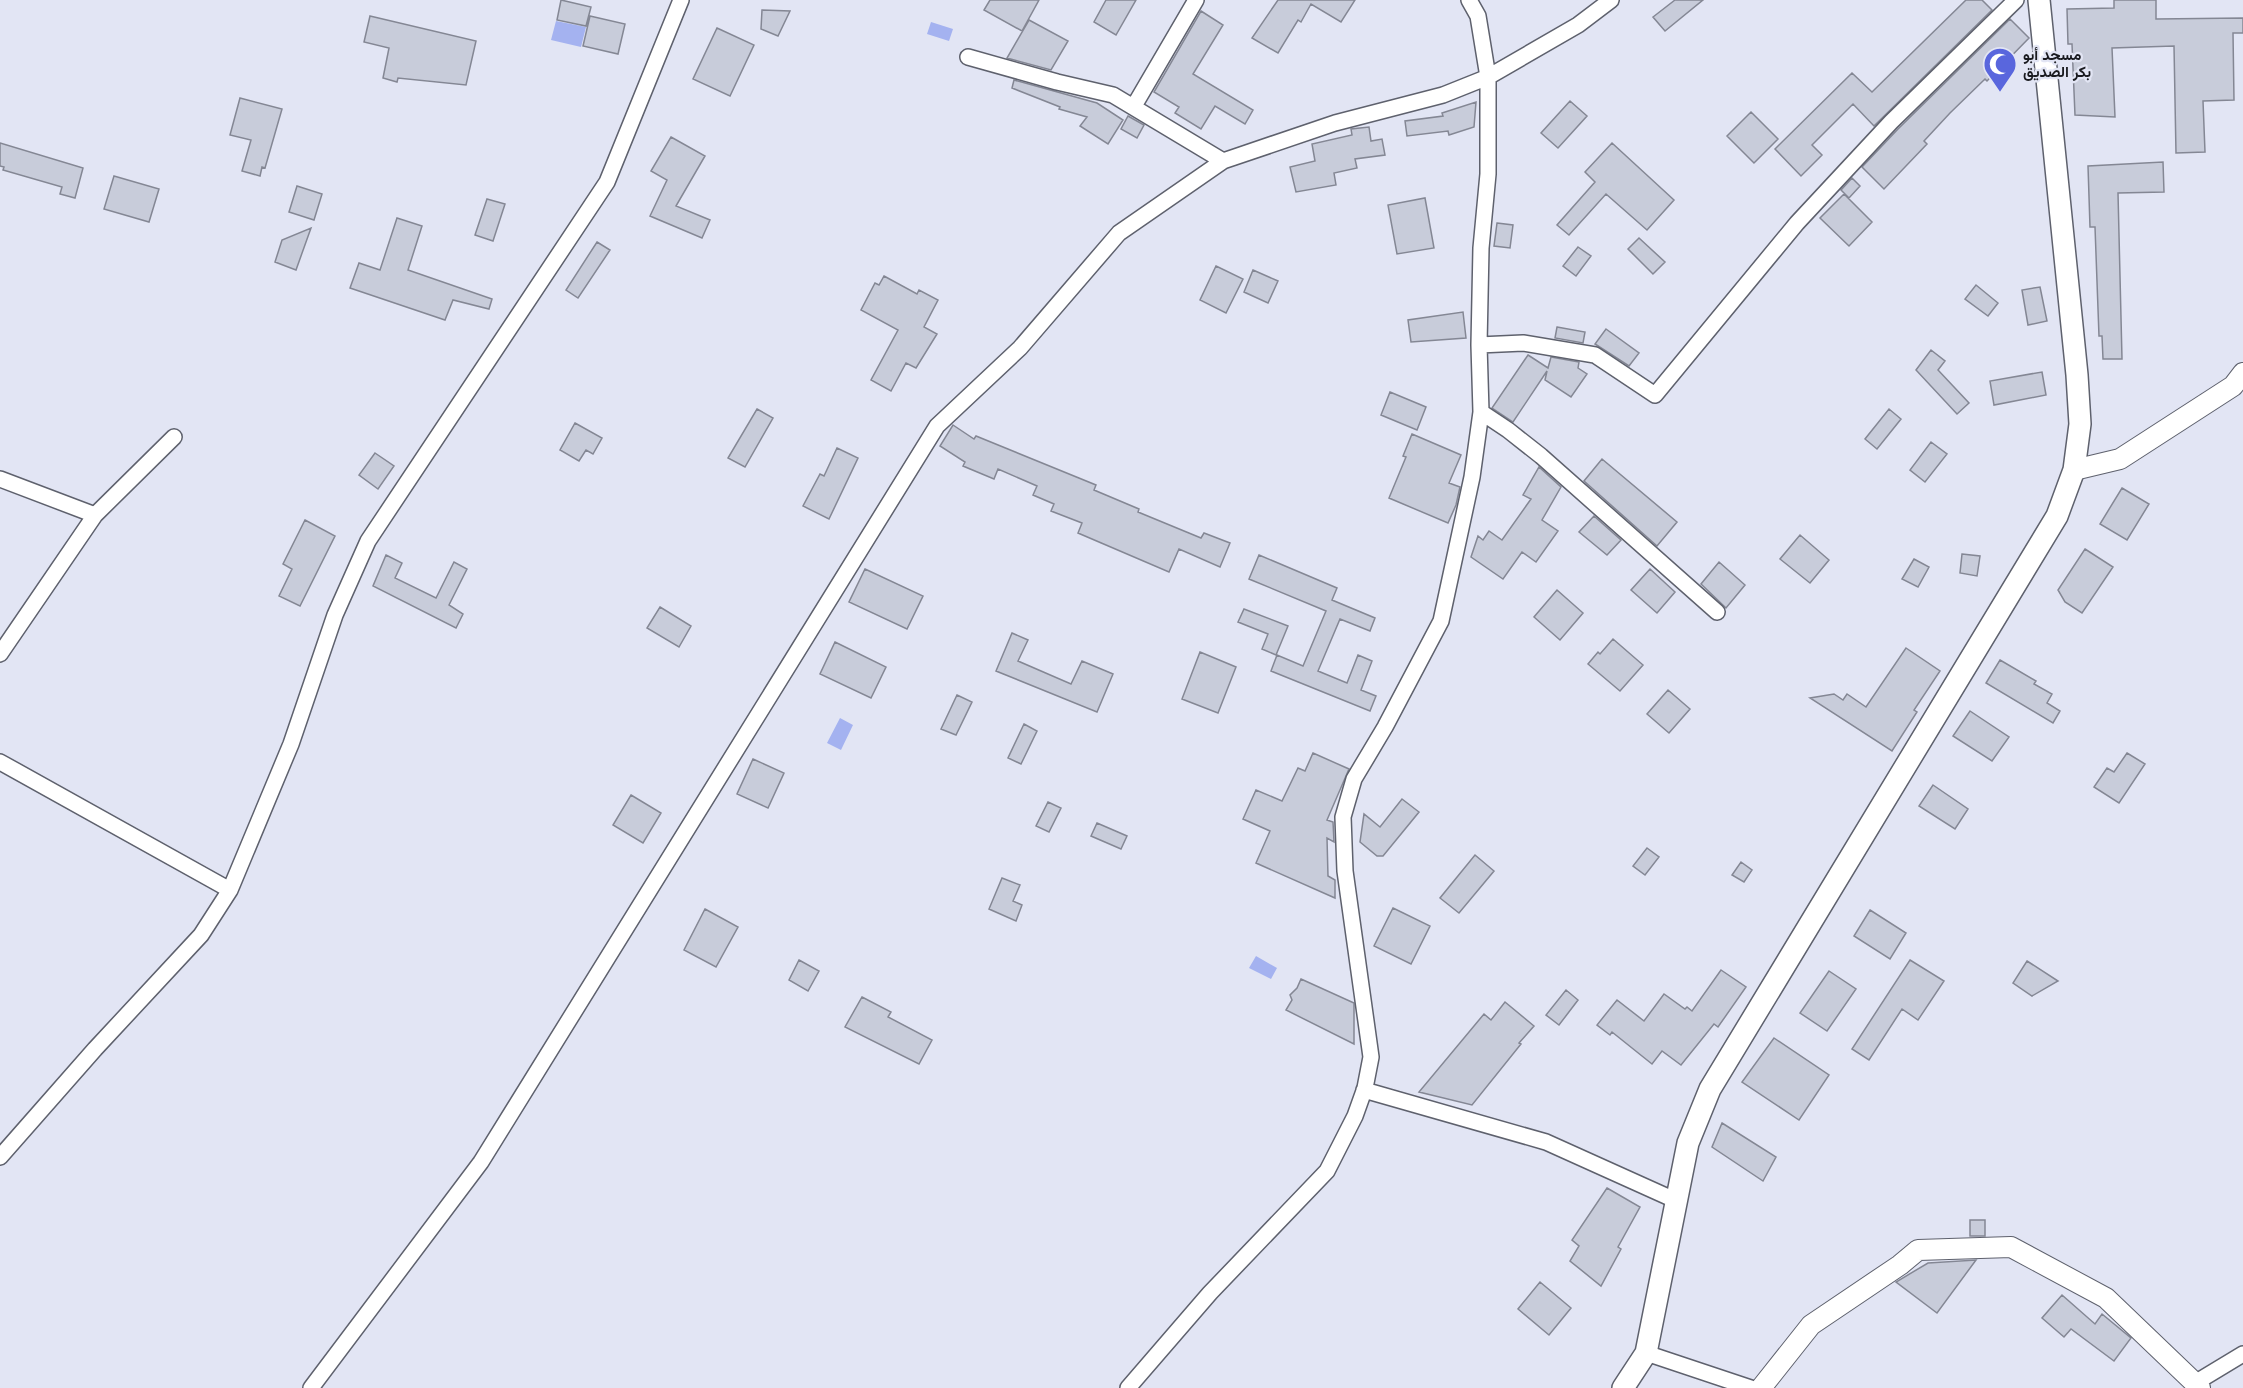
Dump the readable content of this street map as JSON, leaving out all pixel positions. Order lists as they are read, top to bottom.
{
  "places": {
    "mosque": ["مسجد أبو بكر الصديق"]
  }
}
